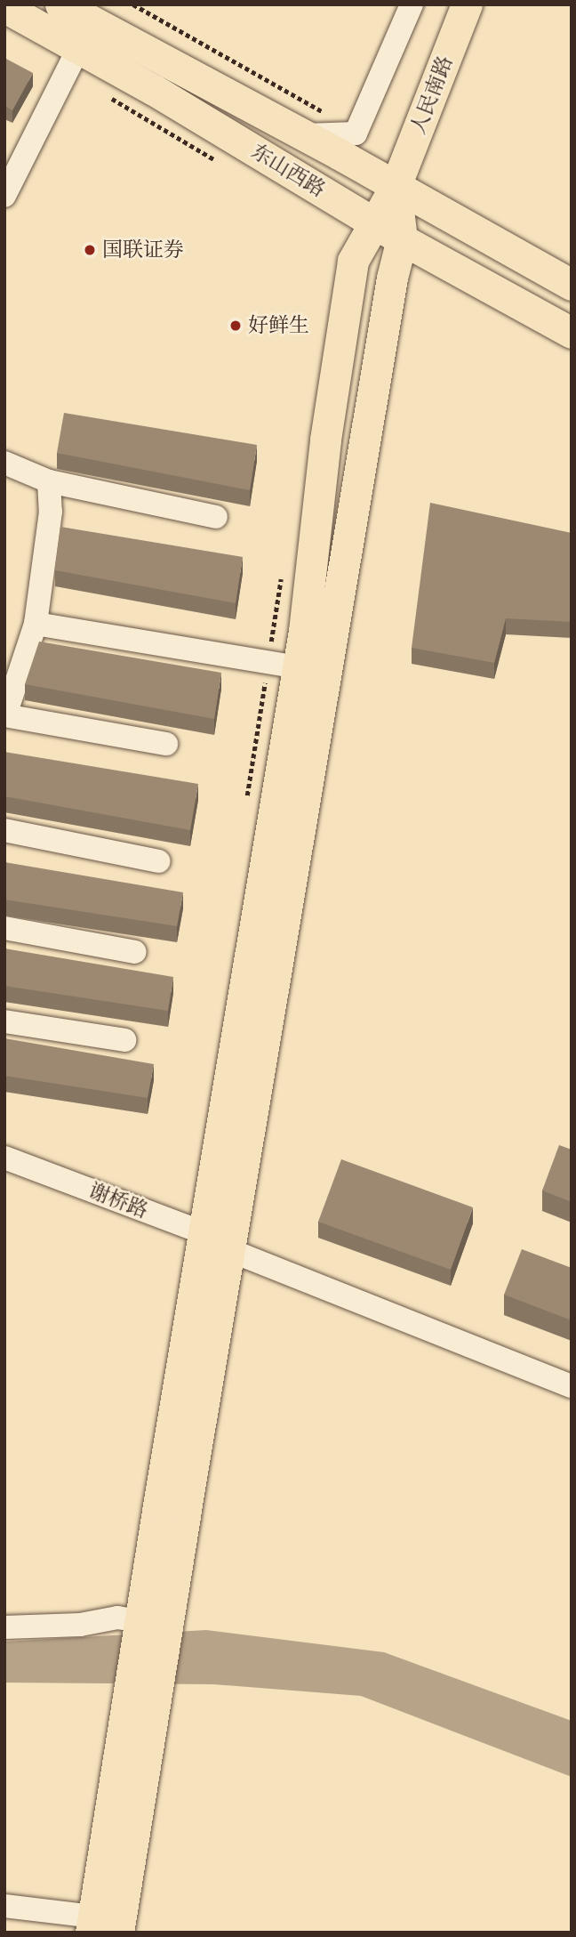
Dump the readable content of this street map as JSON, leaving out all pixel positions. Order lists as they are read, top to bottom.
{
  "streets": {
    "main road": ["人民南路", "东山西路"],
    "street": ["谢桥路"]
  },
  "crossings": [
    ["人民南路", "东山西路"],
    ["人民南路", "谢桥路"]
  ],
  "places": ["国联证券", "好鲜生"]
}
